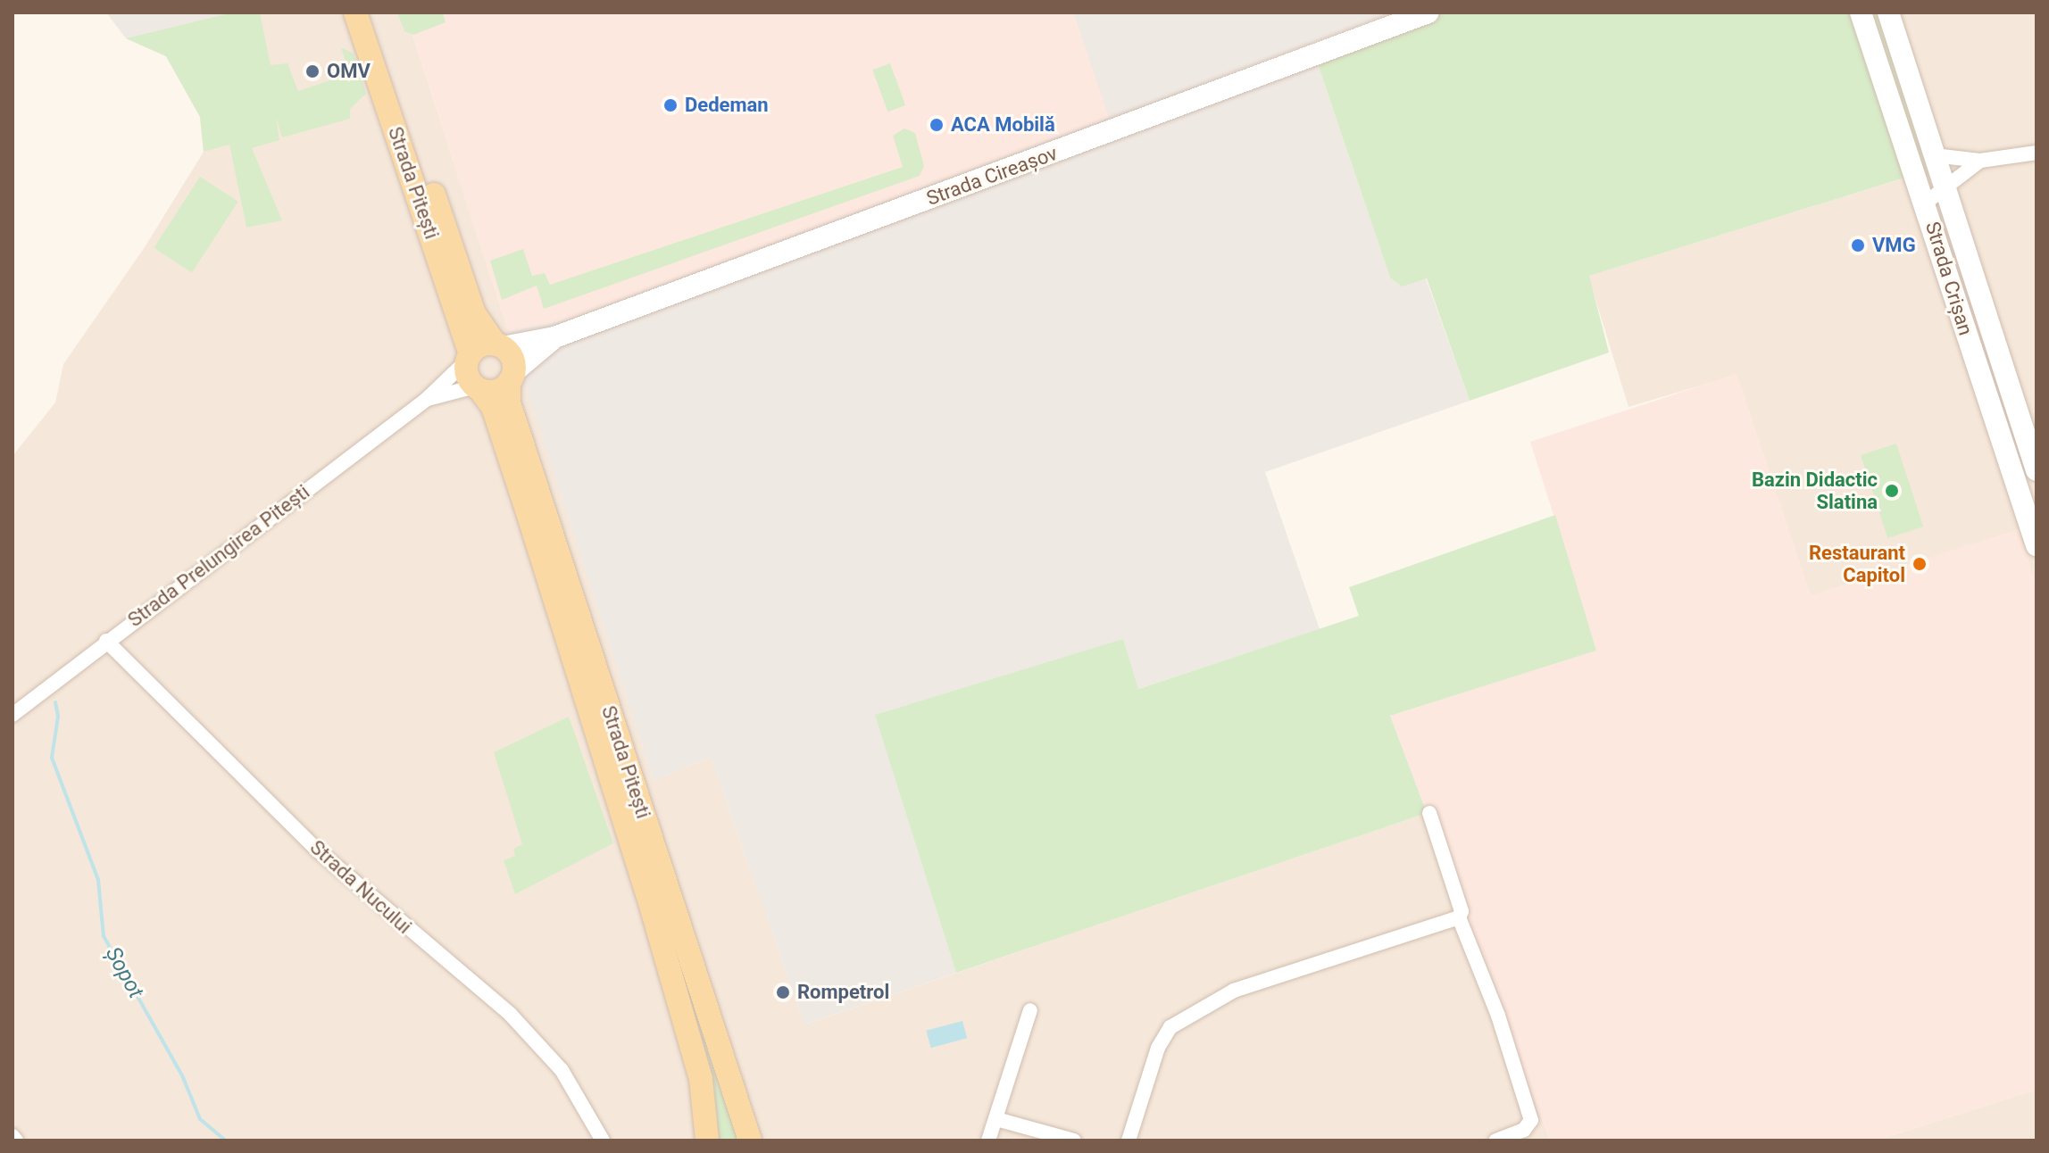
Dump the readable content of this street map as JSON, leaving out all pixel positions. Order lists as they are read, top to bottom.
{
  "streets": {
    "main road": ["Strada Cireașov", "Strada Pitești", "Strada Crișan"],
    "street": ["Strada Prelungirea Pitești", "Strada Nucului"]
  },
  "crossings": [
    ["Strada Cireașov", "Strada Pitești"],
    ["Strada Cireașov", "Strada Prelungirea Pitești"],
    ["Strada Pitești", "Strada Prelungirea Pitești"],
    ["Strada Prelungirea Pitești", "Strada Nucului"]
  ],
  "water": ["Șopot"],
  "places": [
    "OMV",
    "Dedeman",
    "ACA Mobilă",
    "VMG",
    "Bazin Didactic Slatina",
    "Restaurant Capitol",
    "Rompetrol"
  ]
}
